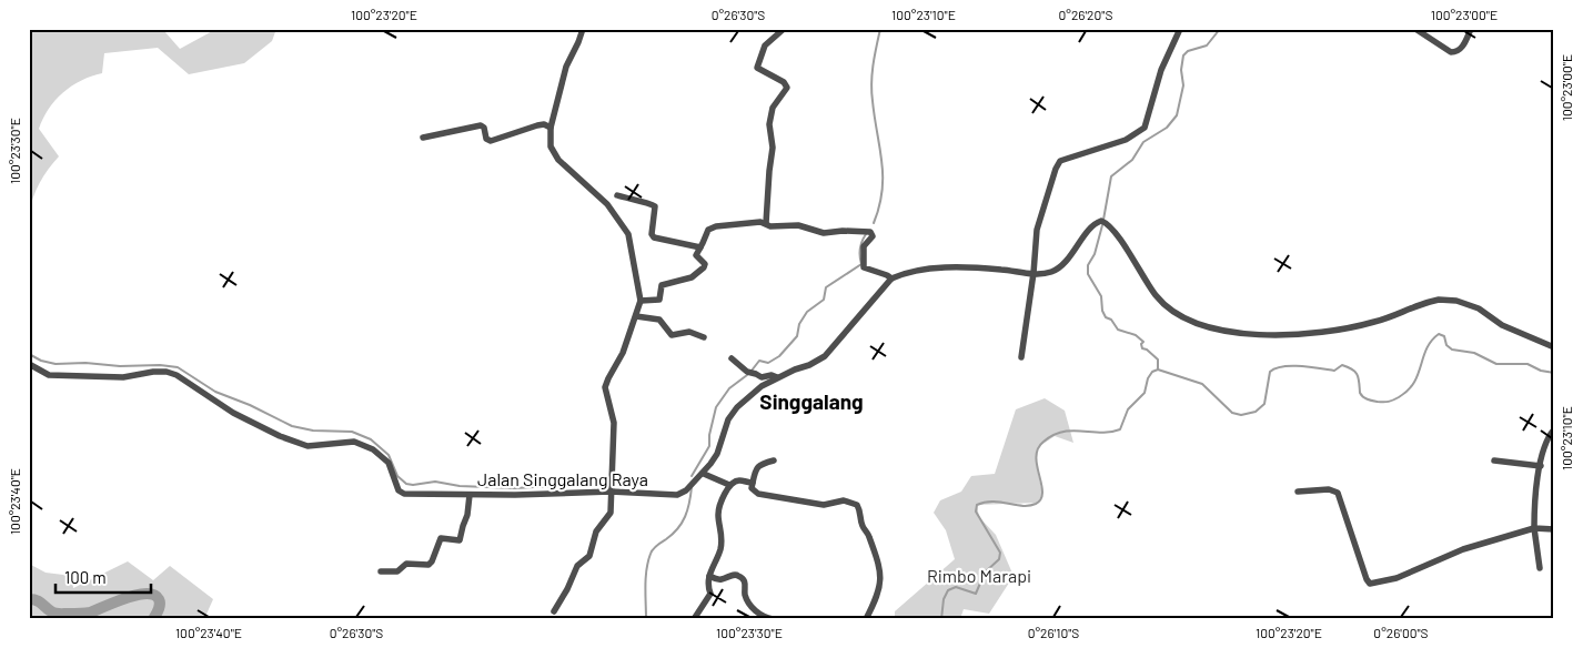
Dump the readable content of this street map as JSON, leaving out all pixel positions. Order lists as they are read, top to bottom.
{
  "streets": {
    "street": ["Jalan Singgalang Raya"]
  },
  "districts": ["Singgalang"],
  "parks": ["Rimbo Marapi"],
  "scale_bar": "100 m",
  "coordinates": [
    "100°23'20\"E",
    "0°26'30\"S",
    "100°23'10\"E",
    "0°26'20\"S",
    "100°23'00\"E",
    "100°23'30\"E",
    "100°23'40\"E",
    "0°26'10\"S",
    "0°26'00\"S"
  ]
}
